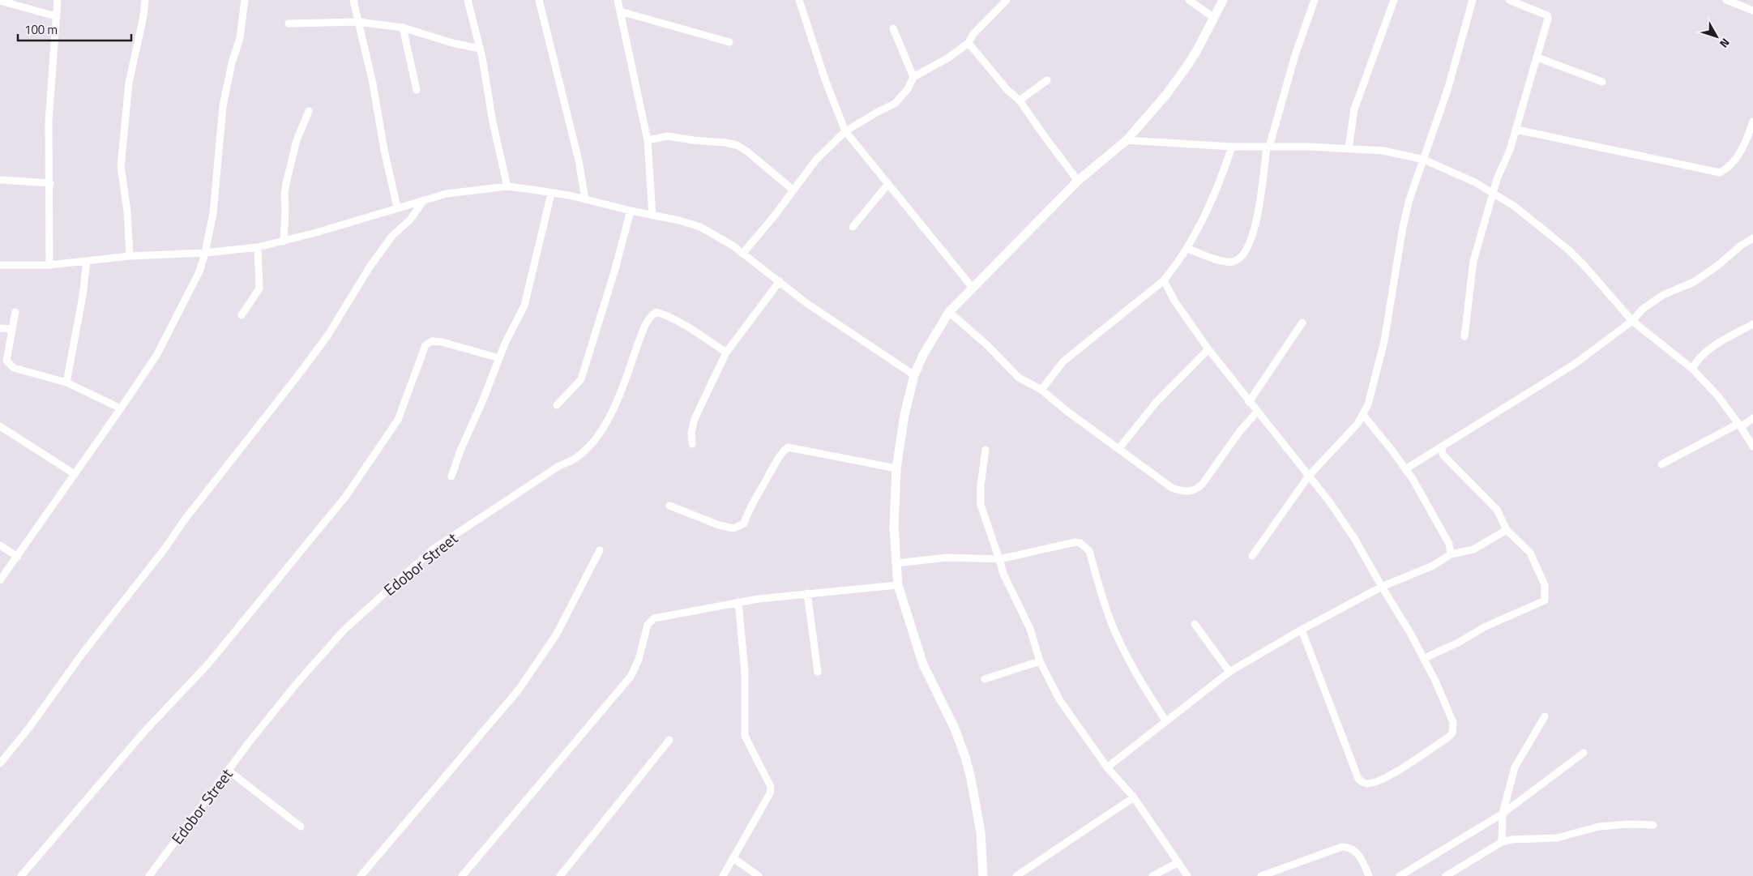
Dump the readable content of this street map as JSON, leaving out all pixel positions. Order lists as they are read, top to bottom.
{
  "streets": {
    "street": ["Edobor Street"]
  },
  "scale_bar": "100 m",
  "north": "bottom right"
}
